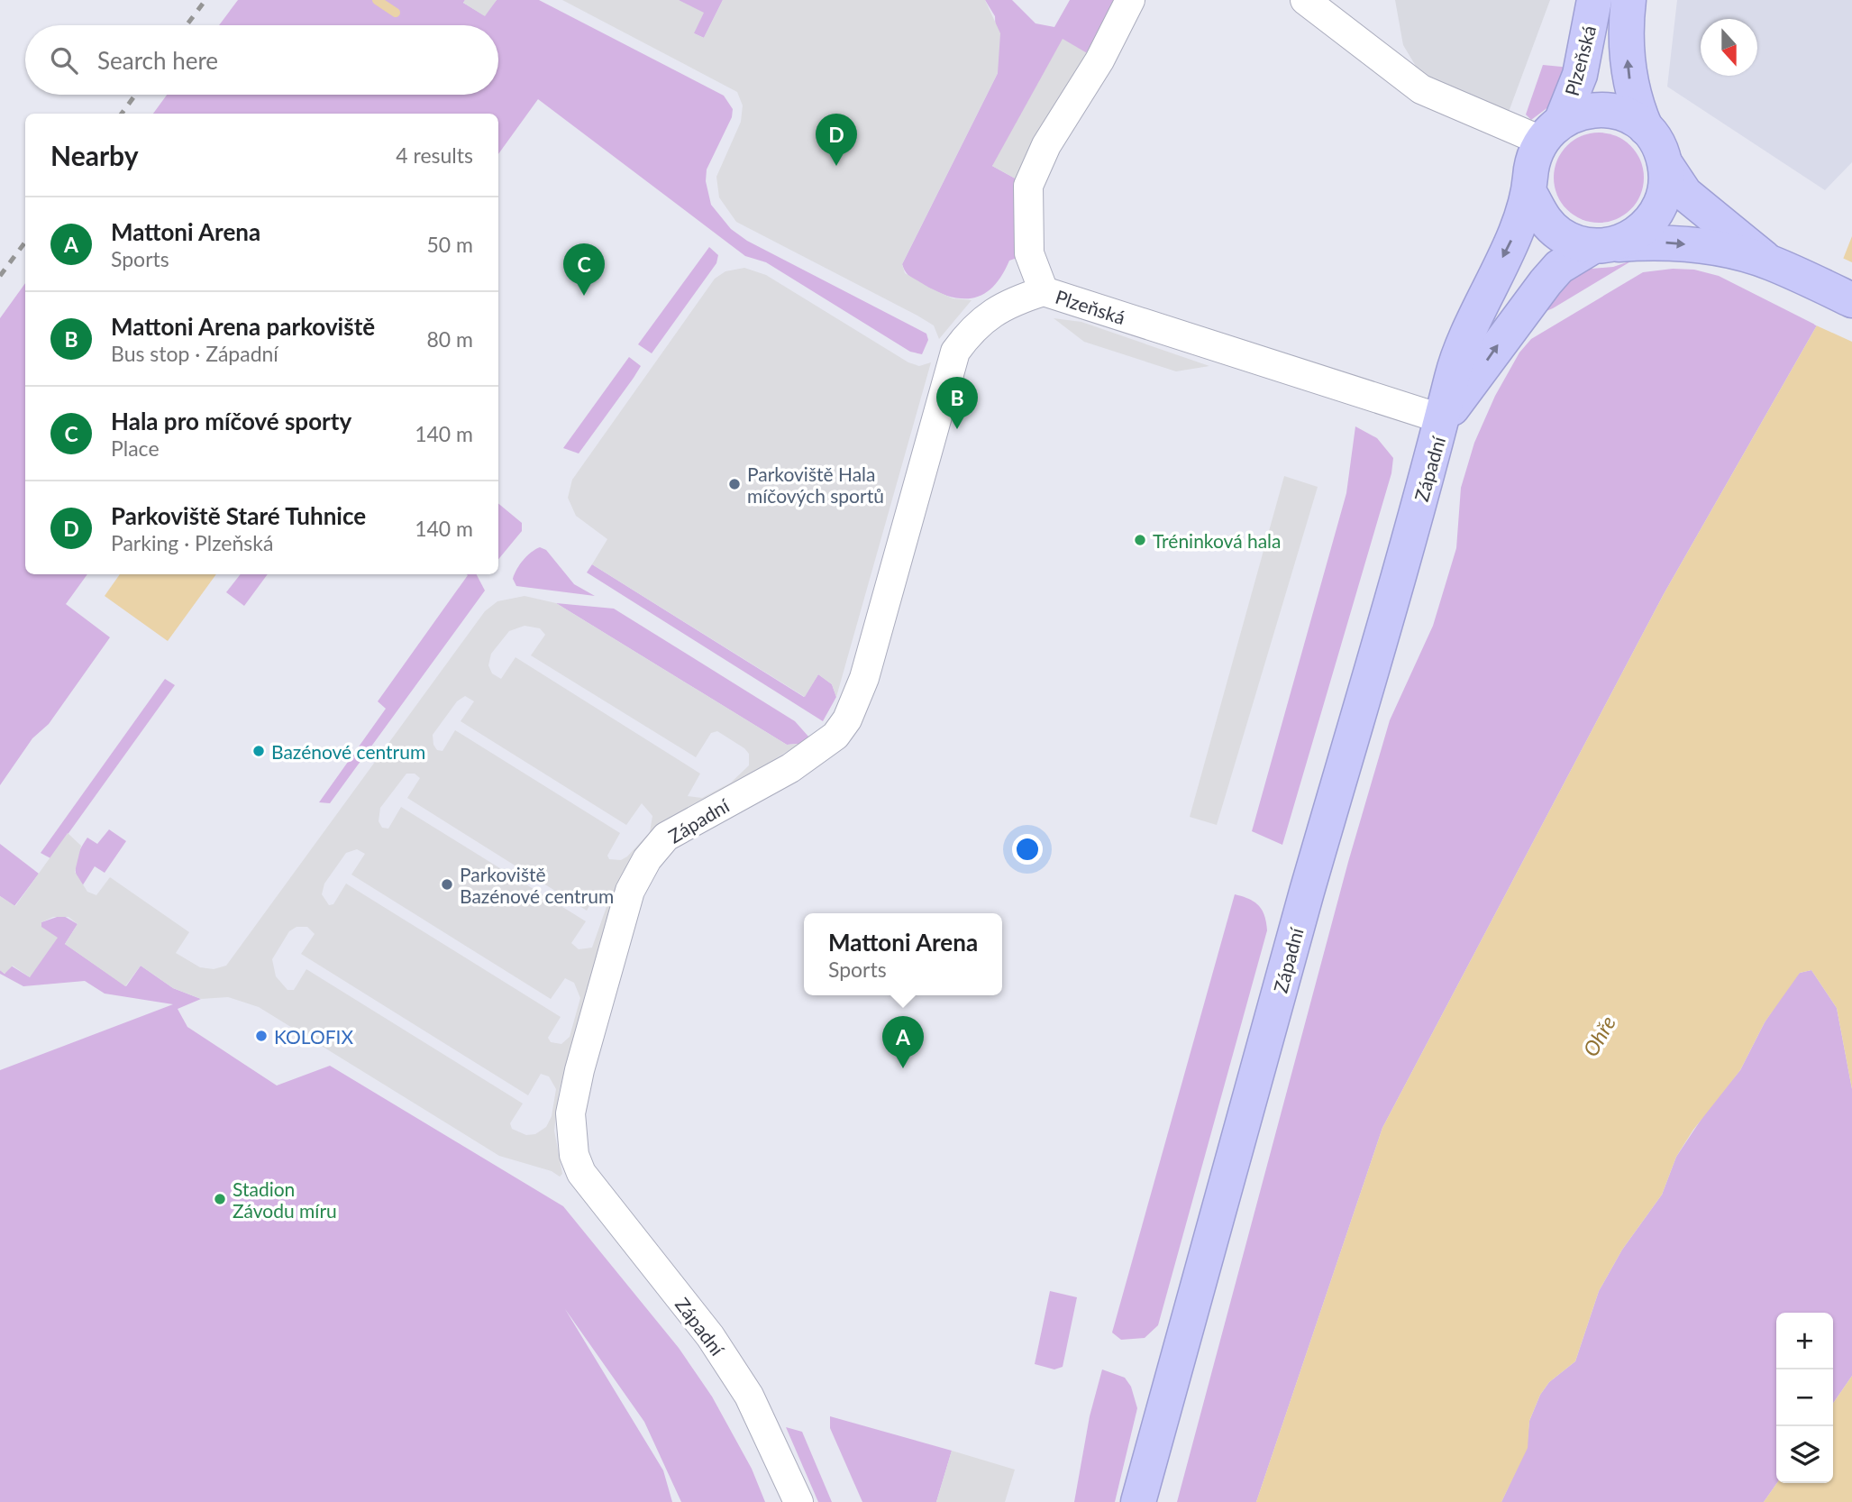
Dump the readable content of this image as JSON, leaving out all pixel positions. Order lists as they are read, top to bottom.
{
  "streets": {
    "street": ["Plzeňská", "Západní"]
  },
  "crossings": [
    ["Plzeňská", "Západní"]
  ],
  "water": ["Ohře"],
  "places": [
    "Parkoviště Hala míčových sportů",
    "Tréninková hala",
    "Bazénové centrum",
    "Parkoviště Bazénové centrum",
    "KOLOFIX",
    "Stadion Závodu míru"
  ],
  "north": "bottom",
  "page": {
    "search": "Search here",
    "pins": [
      "D",
      "C",
      "B",
      "A"
    ],
    "heading": ["Nearby", "4 results"],
    "list": [
      {
        "mark": "A",
        "name": "Mattoni Arena",
        "note": "Sports",
        "value": "50 m"
      },
      {
        "mark": "B",
        "name": "Mattoni Arena parkoviště",
        "note": "Bus stop · Západní",
        "value": "80 m"
      },
      {
        "mark": "C",
        "name": "Hala pro míčové sporty",
        "note": "Place",
        "value": "140 m"
      },
      {
        "mark": "D",
        "name": "Parkoviště Staré Tuhnice",
        "note": "Parking · Plzeňská",
        "value": "140 m"
      }
    ],
    "popup": ["Mattoni Arena", "Sports"],
    "map_buttons": ["+", "−"]
  }
}
